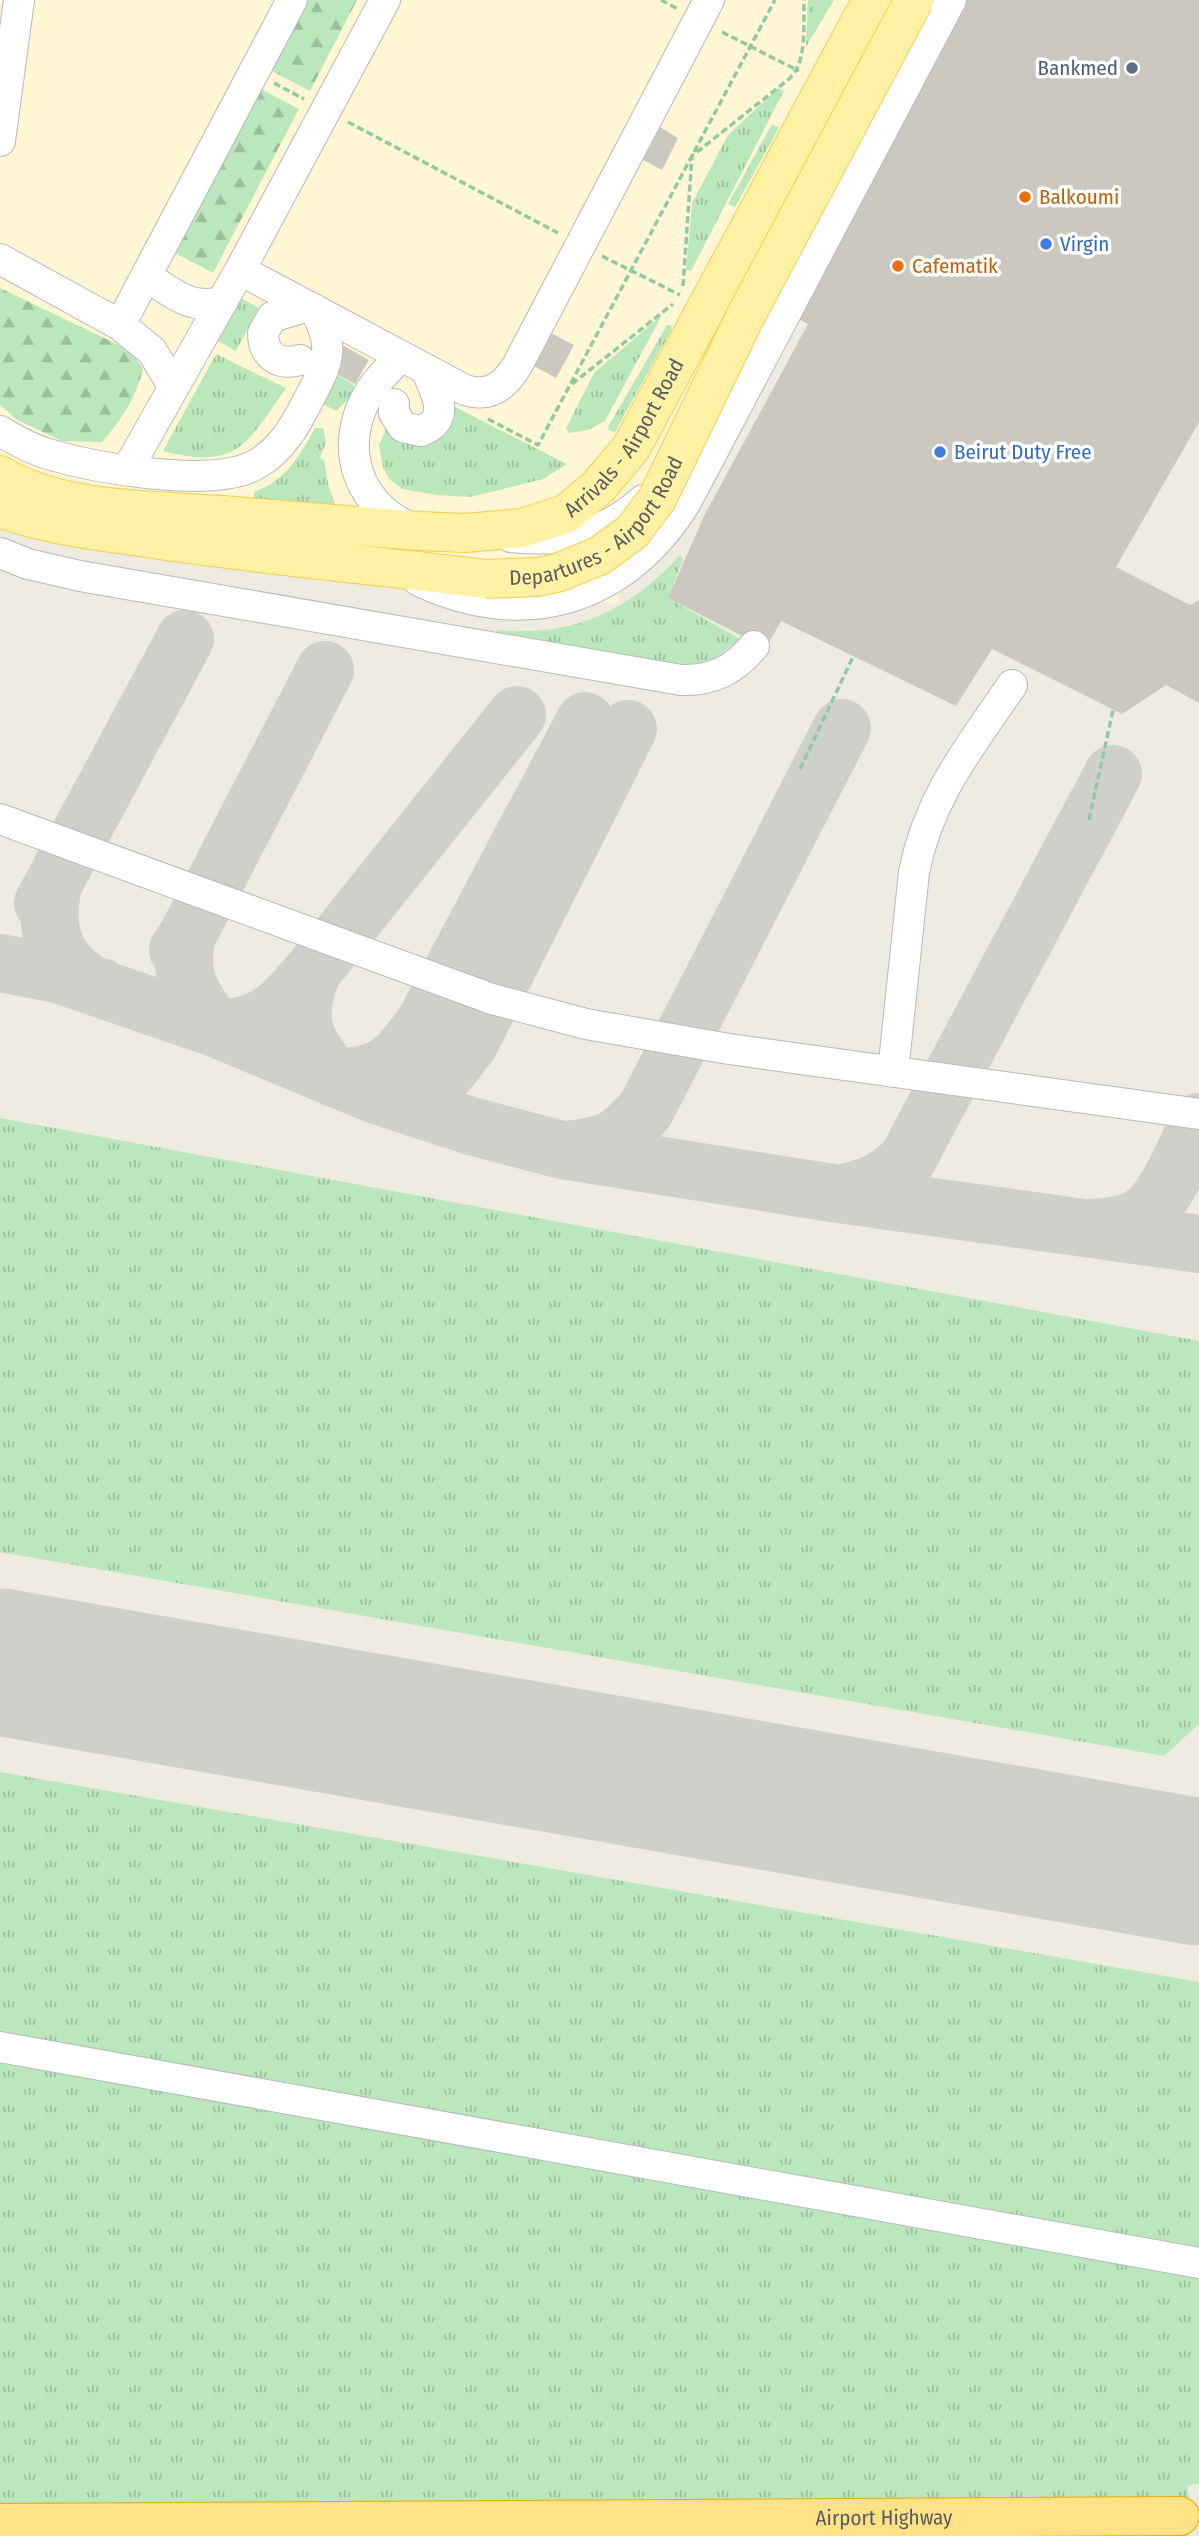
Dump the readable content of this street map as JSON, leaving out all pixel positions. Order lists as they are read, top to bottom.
{
  "streets": {
    "highway": ["Airport Highway"],
    "main road": ["Arrivals - Airport Road", "Departures - Airport Road"]
  },
  "places": [
    "Bankmed",
    "Balkoumi",
    "Virgin",
    "Cafematik",
    "Beirut Duty Free"
  ]
}
